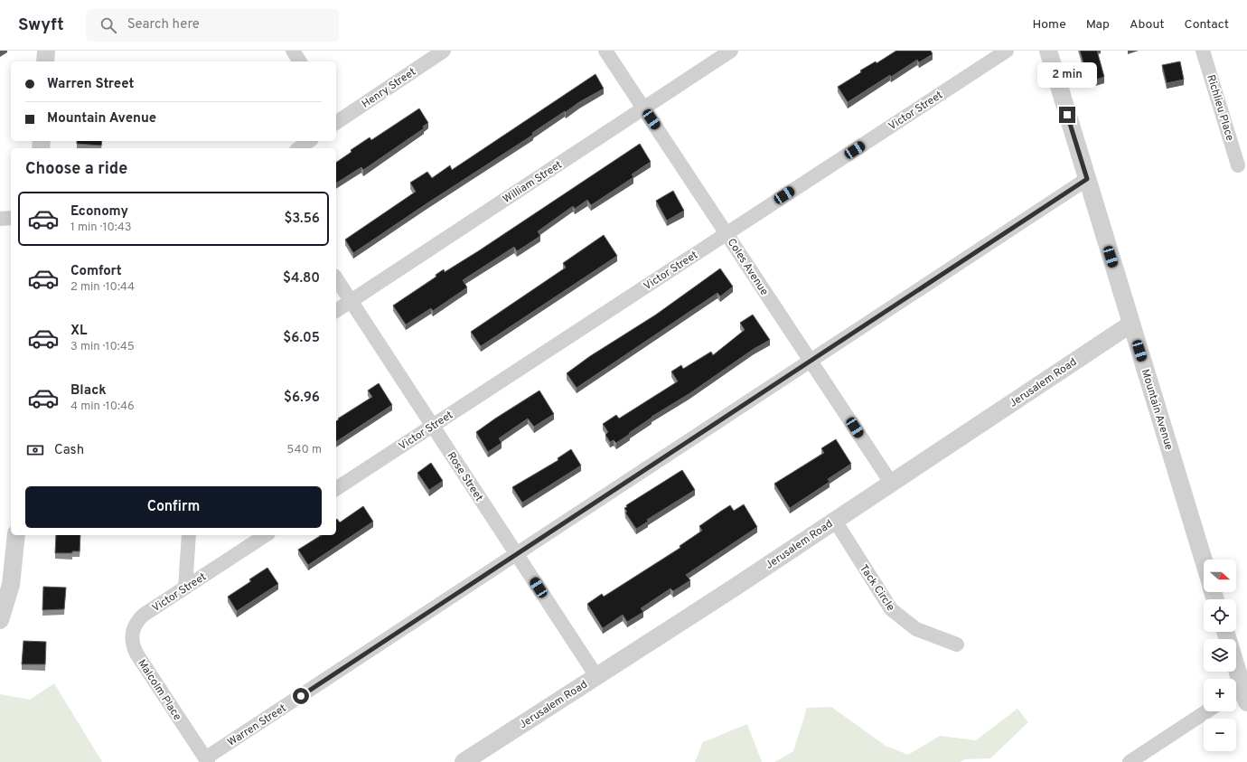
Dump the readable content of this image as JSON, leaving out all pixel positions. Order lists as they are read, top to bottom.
{
  "streets": {
    "street": [
      "Henry Street",
      "Richlieu Place",
      "Victor Street",
      "William Street",
      "Coles Avenue",
      "Jerusalem Road",
      "Mountain Avenue",
      "Rose Street",
      "Tack Circle",
      "Malcolm Place",
      "Warren Street"
    ]
  },
  "crossings": [
    ["Victor Street", "Coles Avenue"],
    ["Victor Street", "Rose Street"],
    ["Victor Street", "Malcolm Place"],
    ["William Street", "Coles Avenue"],
    ["William Street", "Rose Street"],
    ["Coles Avenue", "Jerusalem Road"],
    ["Coles Avenue", "Warren Street"],
    ["Jerusalem Road", "Mountain Avenue"],
    ["Jerusalem Road", "Rose Street"],
    ["Jerusalem Road", "Tack Circle"],
    ["Mountain Avenue", "Warren Street"],
    ["Rose Street", "Warren Street"],
    ["Malcolm Place", "Warren Street"]
  ],
  "north": "right",
  "page": {
    "header": "Swyft",
    "search": "Search here",
    "nav": [
      "Home",
      "Map",
      "About",
      "Contact"
    ],
    "banner": ["Warren Street", "Mountain Avenue"],
    "bubble": "2 min",
    "heading": "Choose a ride",
    "list": [
      {
        "name": "Economy",
        "note": "1 min · 10:43",
        "value": "$3.56"
      },
      {
        "name": "Comfort",
        "note": "2 min · 10:44",
        "value": "$4.80"
      },
      {
        "name": "XL",
        "note": "3 min · 10:45",
        "value": "$6.05"
      },
      {
        "name": "Black",
        "note": "4 min · 10:46",
        "value": "$6.96"
      }
    ],
    "pay": ["Cash", "540 m"],
    "buttons": "Confirm",
    "map_buttons": ["+", "−"]
  }
}
